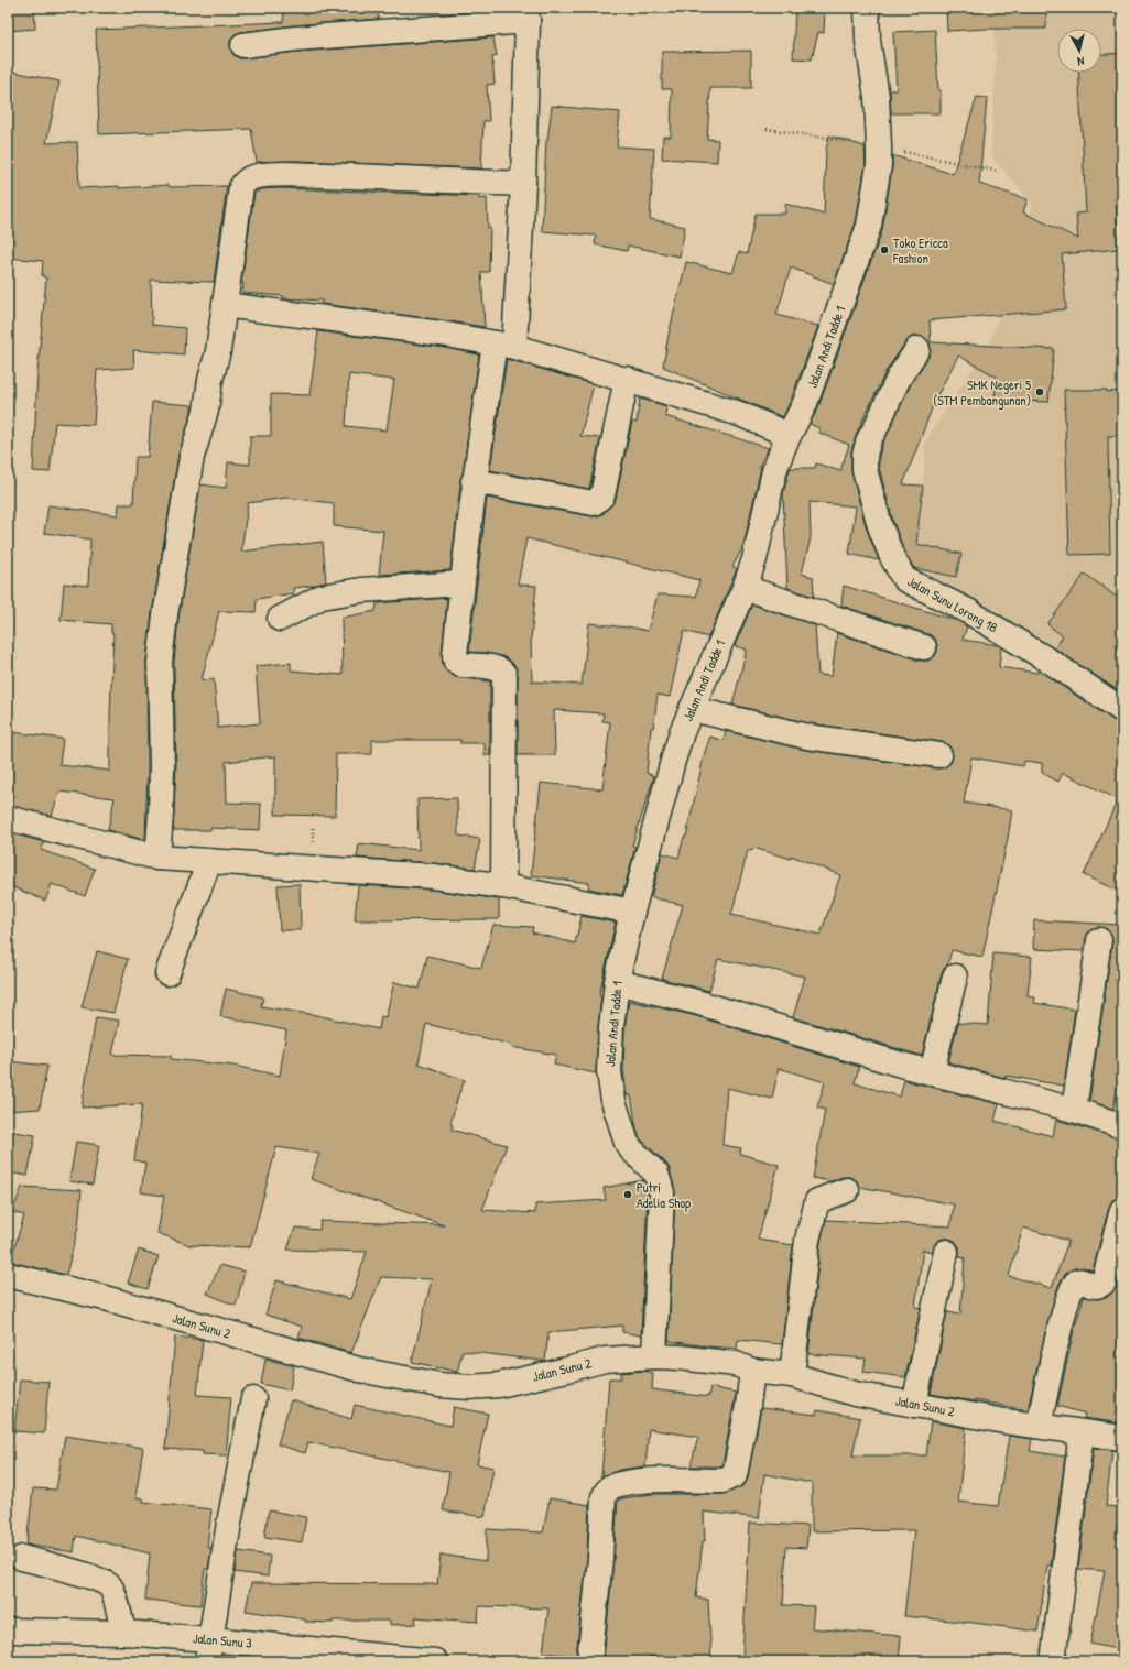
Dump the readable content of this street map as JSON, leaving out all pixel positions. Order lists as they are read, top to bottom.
{
  "streets": {
    "street": [
      "Jalan Andi Tadde 1",
      "Jalan Sunu Lorong 1B",
      "Jalan Sunu 2",
      "Jalan Sunu 3"
    ]
  },
  "crossings": [
    ["Jalan Andi Tadde 1", "Jalan Sunu 2"]
  ],
  "places": ["Toko Ericca Fashion", "SMK Negeri 5 (STM Pembangunan)", "Putri Adelia Shop"],
  "north": "bottom"
}
